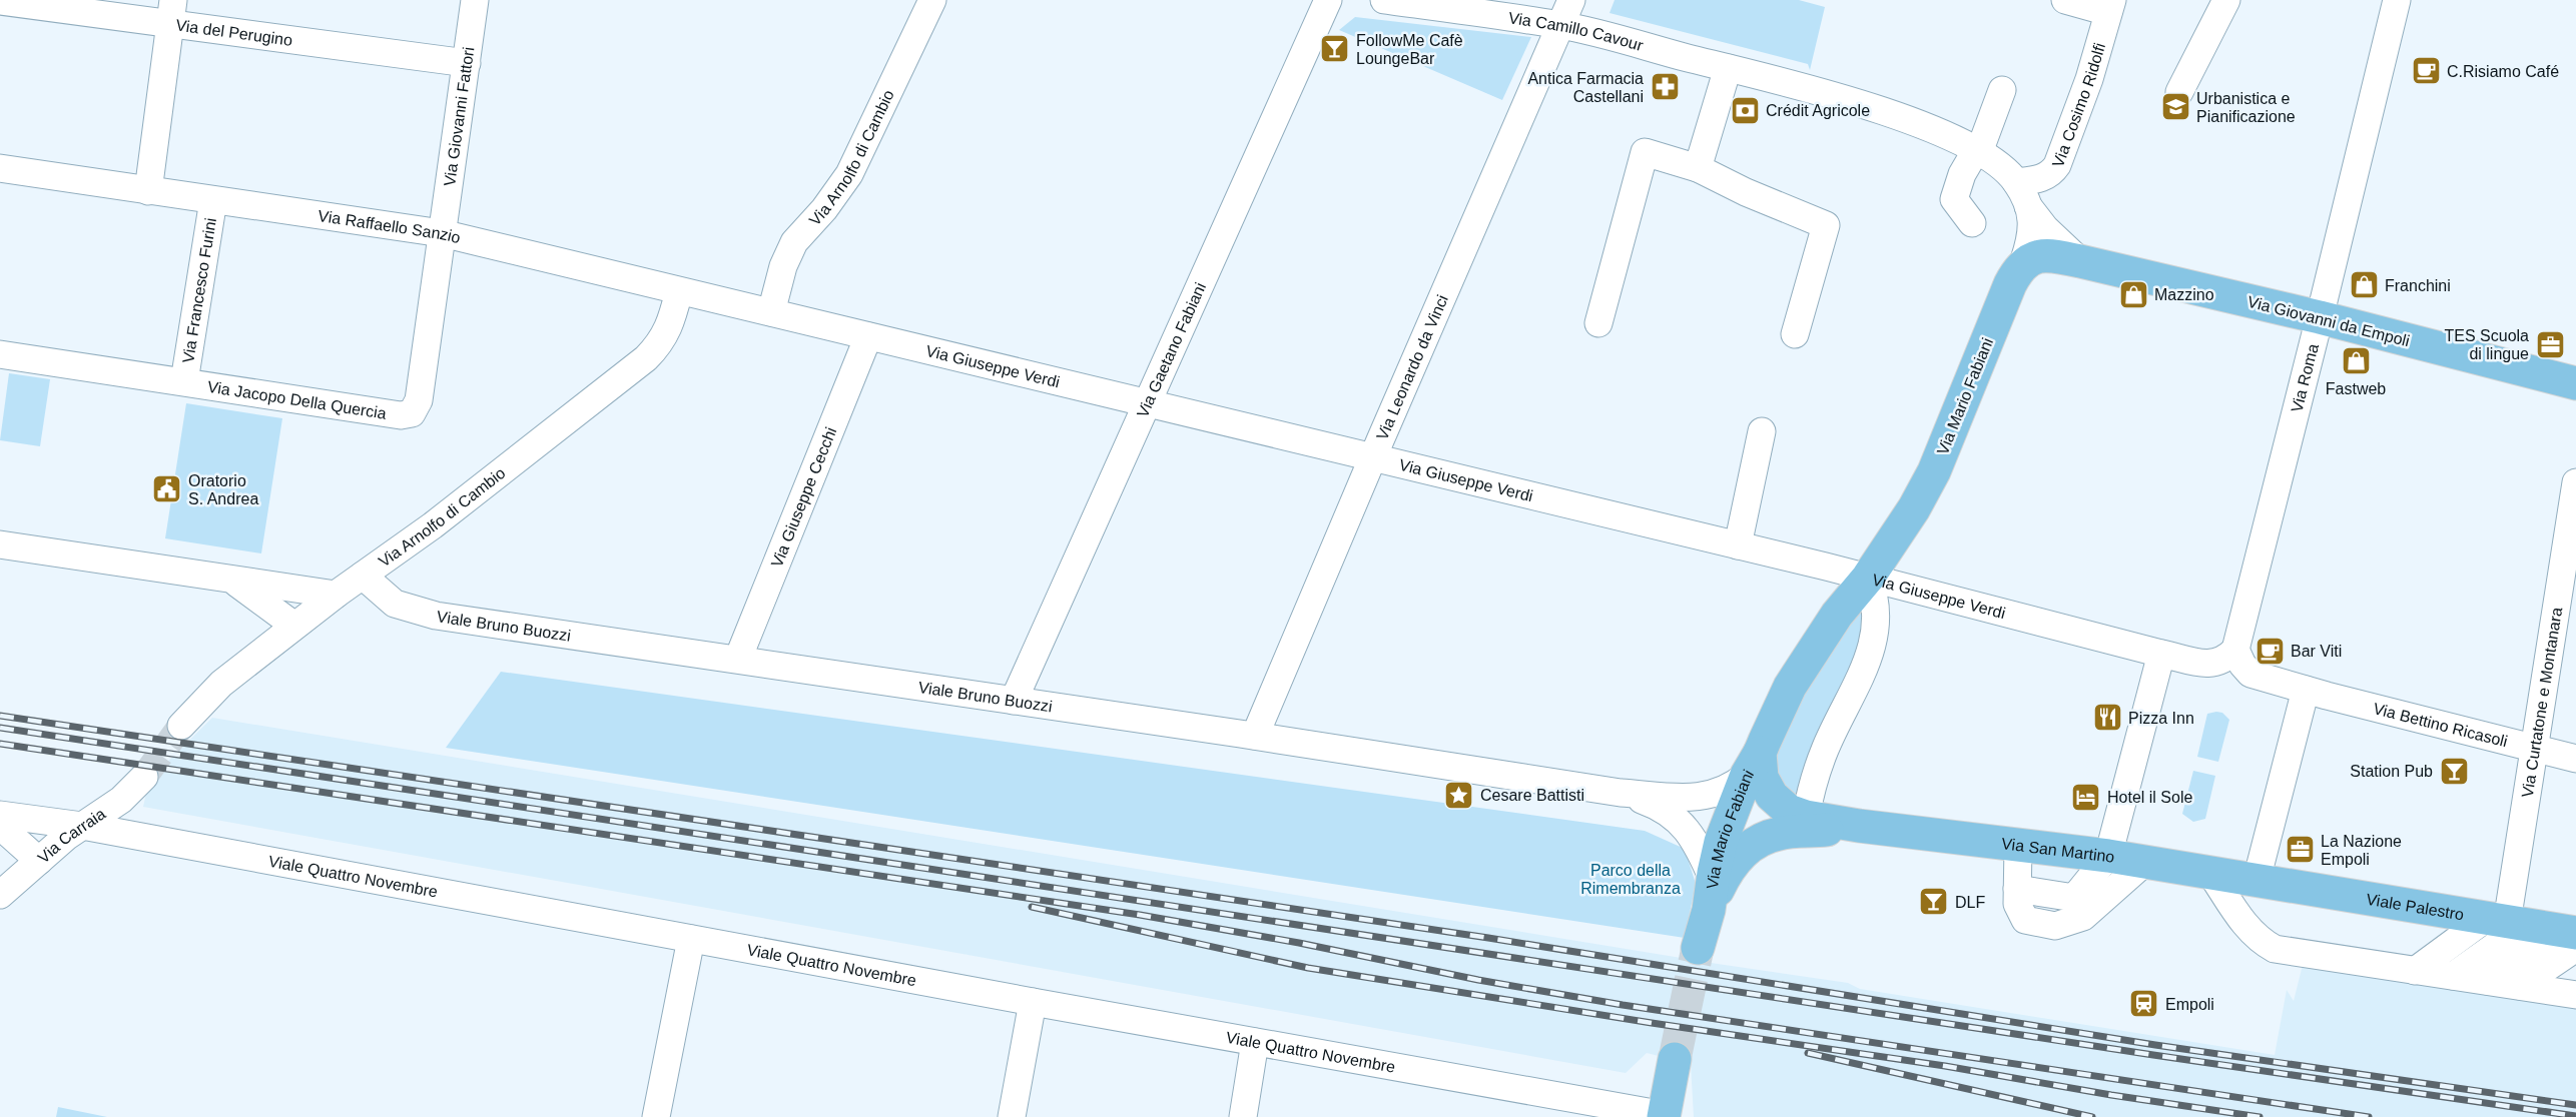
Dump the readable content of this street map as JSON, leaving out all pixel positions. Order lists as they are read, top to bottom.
{
  "streets": {
    "main road": [
      "Via Giovanni da Empoli",
      "Via Mario Fabiani",
      "Via San Martino",
      "Viale Palestro"
    ],
    "street": [
      "Via del Perugino",
      "Via Camillo Cavour",
      "Via Cosimo Ridolfi",
      "Via Giovanni Fattori",
      "Via Arnolfo di Cambio",
      "Via Raffaello Sanzio",
      "Via Francesco Furini",
      "Via Gaetano Fabiani",
      "Via Giuseppe Verdi",
      "Via Leonardo da Vinci",
      "Via Roma",
      "Via Jacopo Della Quercia",
      "Via Giuseppe Cecchi",
      "Viale Bruno Buozzi",
      "Via Curtatone e Montanara",
      "Via Bettino Ricasoli",
      "Via Carraia",
      "Viale Quattro Novembre"
    ]
  },
  "crossings": [
    ["Via del Perugino", "Via Giovanni Fattori"],
    ["Via Camillo Cavour", "Via Cosimo Ridolfi"],
    ["Via Camillo Cavour", "Via Leonardo da Vinci"],
    ["Via Camillo Cavour", "Via Mario Fabiani"],
    ["Via Cosimo Ridolfi", "Via Mario Fabiani"],
    ["Via Giovanni Fattori", "Via Raffaello Sanzio"],
    ["Via Giovanni Fattori", "Via Jacopo Della Quercia"],
    ["Via Arnolfo di Cambio", "Via Raffaello Sanzio"],
    ["Via Arnolfo di Cambio", "Via Giuseppe Verdi"],
    ["Via Arnolfo di Cambio", "Viale Bruno Buozzi"],
    ["Via Raffaello Sanzio", "Via Francesco Furini"],
    ["Via Raffaello Sanzio", "Via Giuseppe Verdi"],
    ["Via Raffaello Sanzio", "Via Jacopo Della Quercia"],
    ["Via Francesco Furini", "Via Jacopo Della Quercia"],
    ["Via Giovanni da Empoli", "Via Roma"],
    ["Via Giovanni da Empoli", "Via Mario Fabiani"],
    ["Via Gaetano Fabiani", "Via Giuseppe Verdi"],
    ["Via Gaetano Fabiani", "Viale Bruno Buozzi"],
    ["Via Giuseppe Verdi", "Via Leonardo da Vinci"],
    ["Via Giuseppe Verdi", "Via Roma"],
    ["Via Giuseppe Verdi", "Via Mario Fabiani"],
    ["Via Giuseppe Verdi", "Via Giuseppe Cecchi"],
    ["Via Giuseppe Verdi", "Via Bettino Ricasoli"],
    ["Via Leonardo da Vinci", "Viale Bruno Buozzi"],
    ["Via Roma", "Via Bettino Ricasoli"],
    ["Via Mario Fabiani", "Viale Bruno Buozzi"],
    ["Via Giuseppe Cecchi", "Viale Bruno Buozzi"],
    ["Via Curtatone e Montanara", "Via Bettino Ricasoli"],
    ["Via Curtatone e Montanara", "Viale Palestro"],
    ["Via Carraia", "Viale Quattro Novembre"],
    ["Via San Martino", "Viale Palestro"]
  ],
  "parks": ["Parco della Rimembranza"],
  "places": {
    "bar": ["FollowMe Cafè LoungeBar", "Station Pub", "DLF"],
    "cafe": ["C.Risiamo Café", "Bar Viti"],
    "pharmacy": ["Antica Farmacia Castellani"],
    "school or university": ["Urbanistica e Pianificazione"],
    "bank": ["Crédit Agricole"],
    "shop": ["Franchini", "Mazzino", "Fastweb"],
    "office": ["TES Scuola di lingue", "La Nazione Empoli"],
    "public building": ["Oratorio S. Andrea"],
    "restaurant": ["Pizza Inn"],
    "place": ["Cesare Battisti"],
    "hotel": ["Hotel il Sole"],
    "station": ["Empoli"]
  }
}
